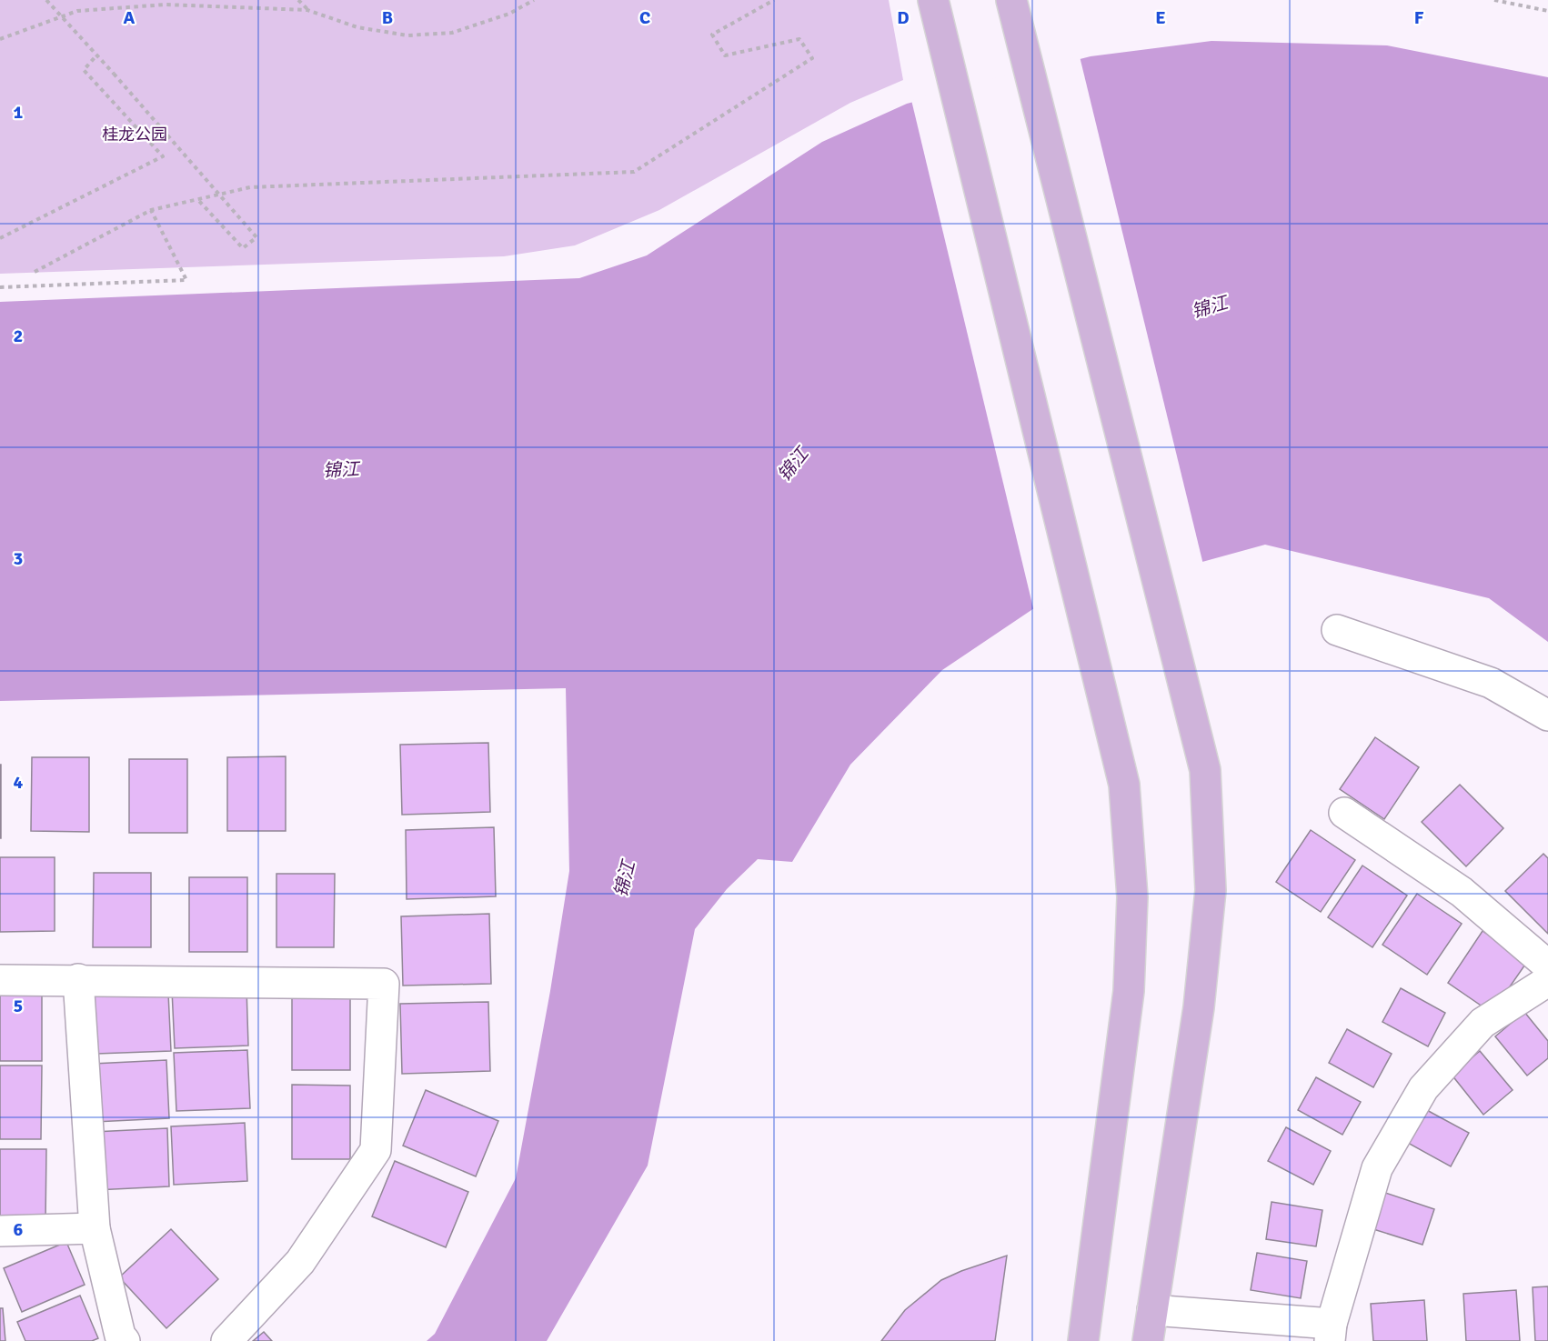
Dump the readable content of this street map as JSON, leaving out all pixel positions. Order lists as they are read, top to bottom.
{
  "water": ["锦江"],
  "parks": ["桂龙公园"],
  "grid": {
    "columns": [
      "A",
      "B",
      "C",
      "D",
      "E",
      "F"
    ],
    "rows": [
      "1",
      "2",
      "3",
      "4",
      "5",
      "6"
    ]
  }
}
